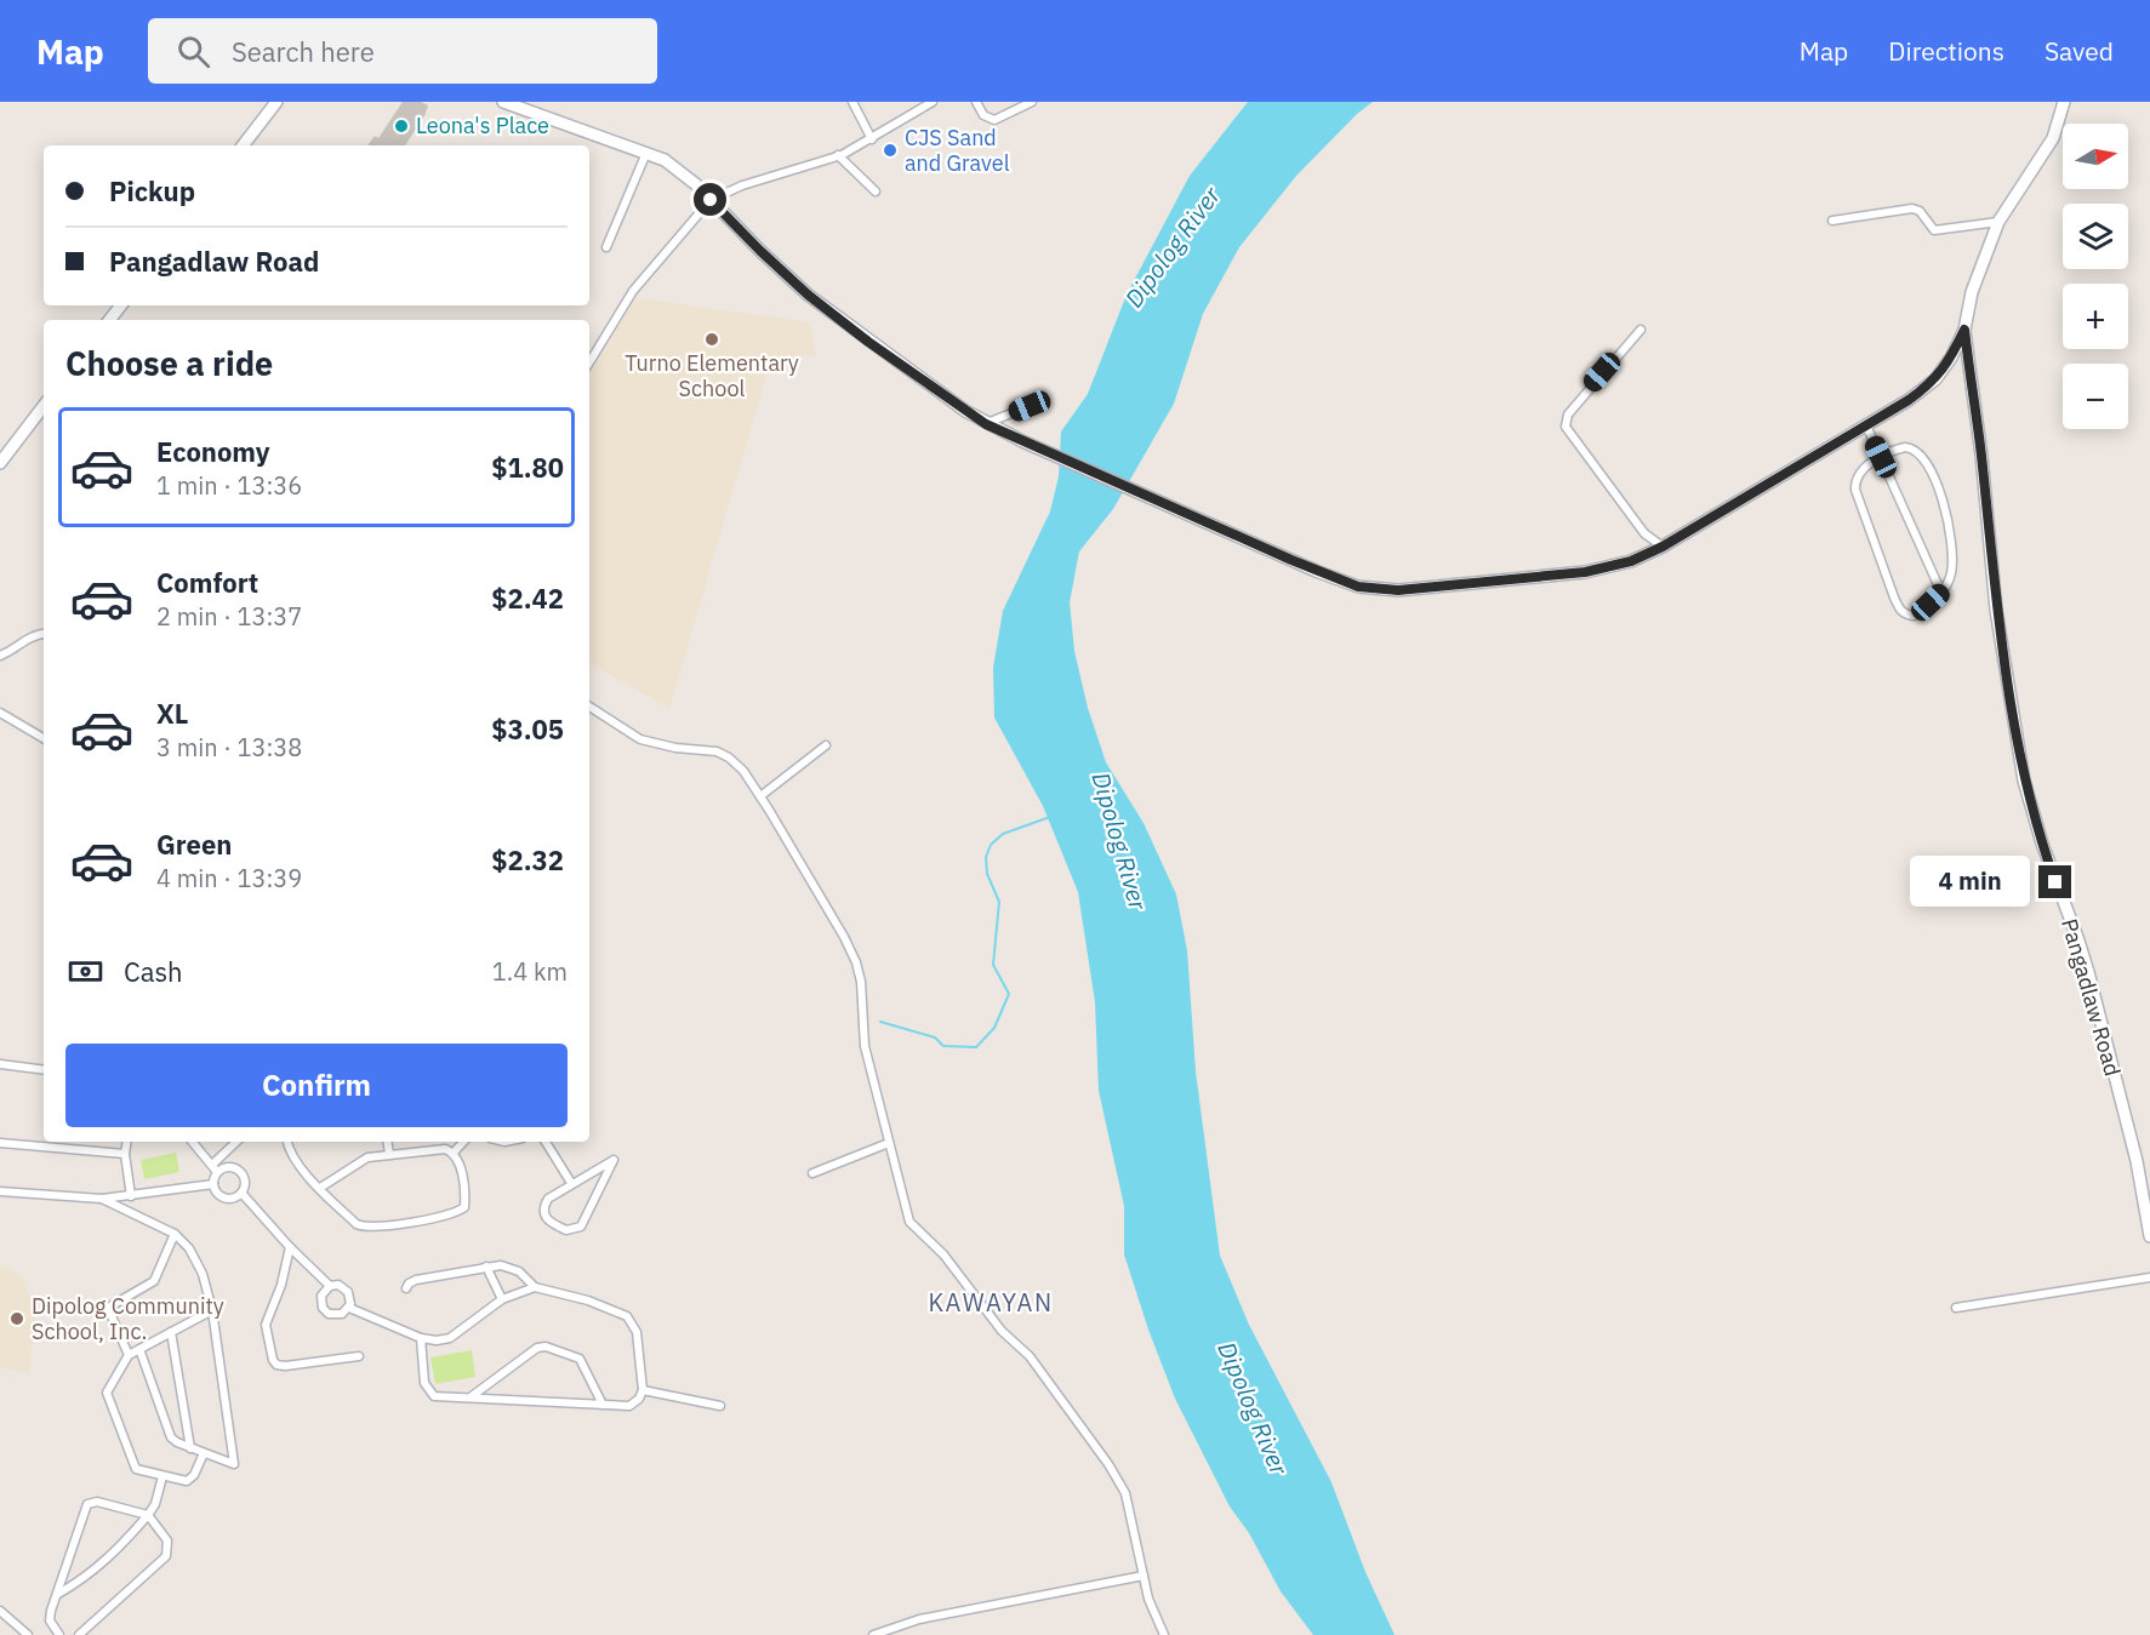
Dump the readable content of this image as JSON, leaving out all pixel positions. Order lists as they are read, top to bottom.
{
  "streets": {
    "main road": ["Pangadlaw Road"]
  },
  "districts": ["KAWAYAN"],
  "water": ["Dipolog River"],
  "places": [
    "Leona's Place",
    "CJS Sand and Gravel",
    "Turno Elementary School",
    "Dipolog Community School, Inc."
  ],
  "north": "right",
  "page": {
    "header": "Map",
    "search": "Search here",
    "nav": ["Map", "Directions", "Saved"],
    "map_buttons": ["+", "−"],
    "banner": ["Pickup", "Pangadlaw Road"],
    "heading": "Choose a ride",
    "list": [
      {
        "name": "Economy",
        "note": "1 min · 13:36",
        "value": "$1.80"
      },
      {
        "name": "Comfort",
        "note": "2 min · 13:37",
        "value": "$2.42"
      },
      {
        "name": "XL",
        "note": "3 min · 13:38",
        "value": "$3.05"
      },
      {
        "name": "Green",
        "note": "4 min · 13:39",
        "value": "$2.32"
      }
    ],
    "bubble": "4 min",
    "pay": ["Cash", "1.4 km"],
    "buttons": "Confirm"
  }
}
